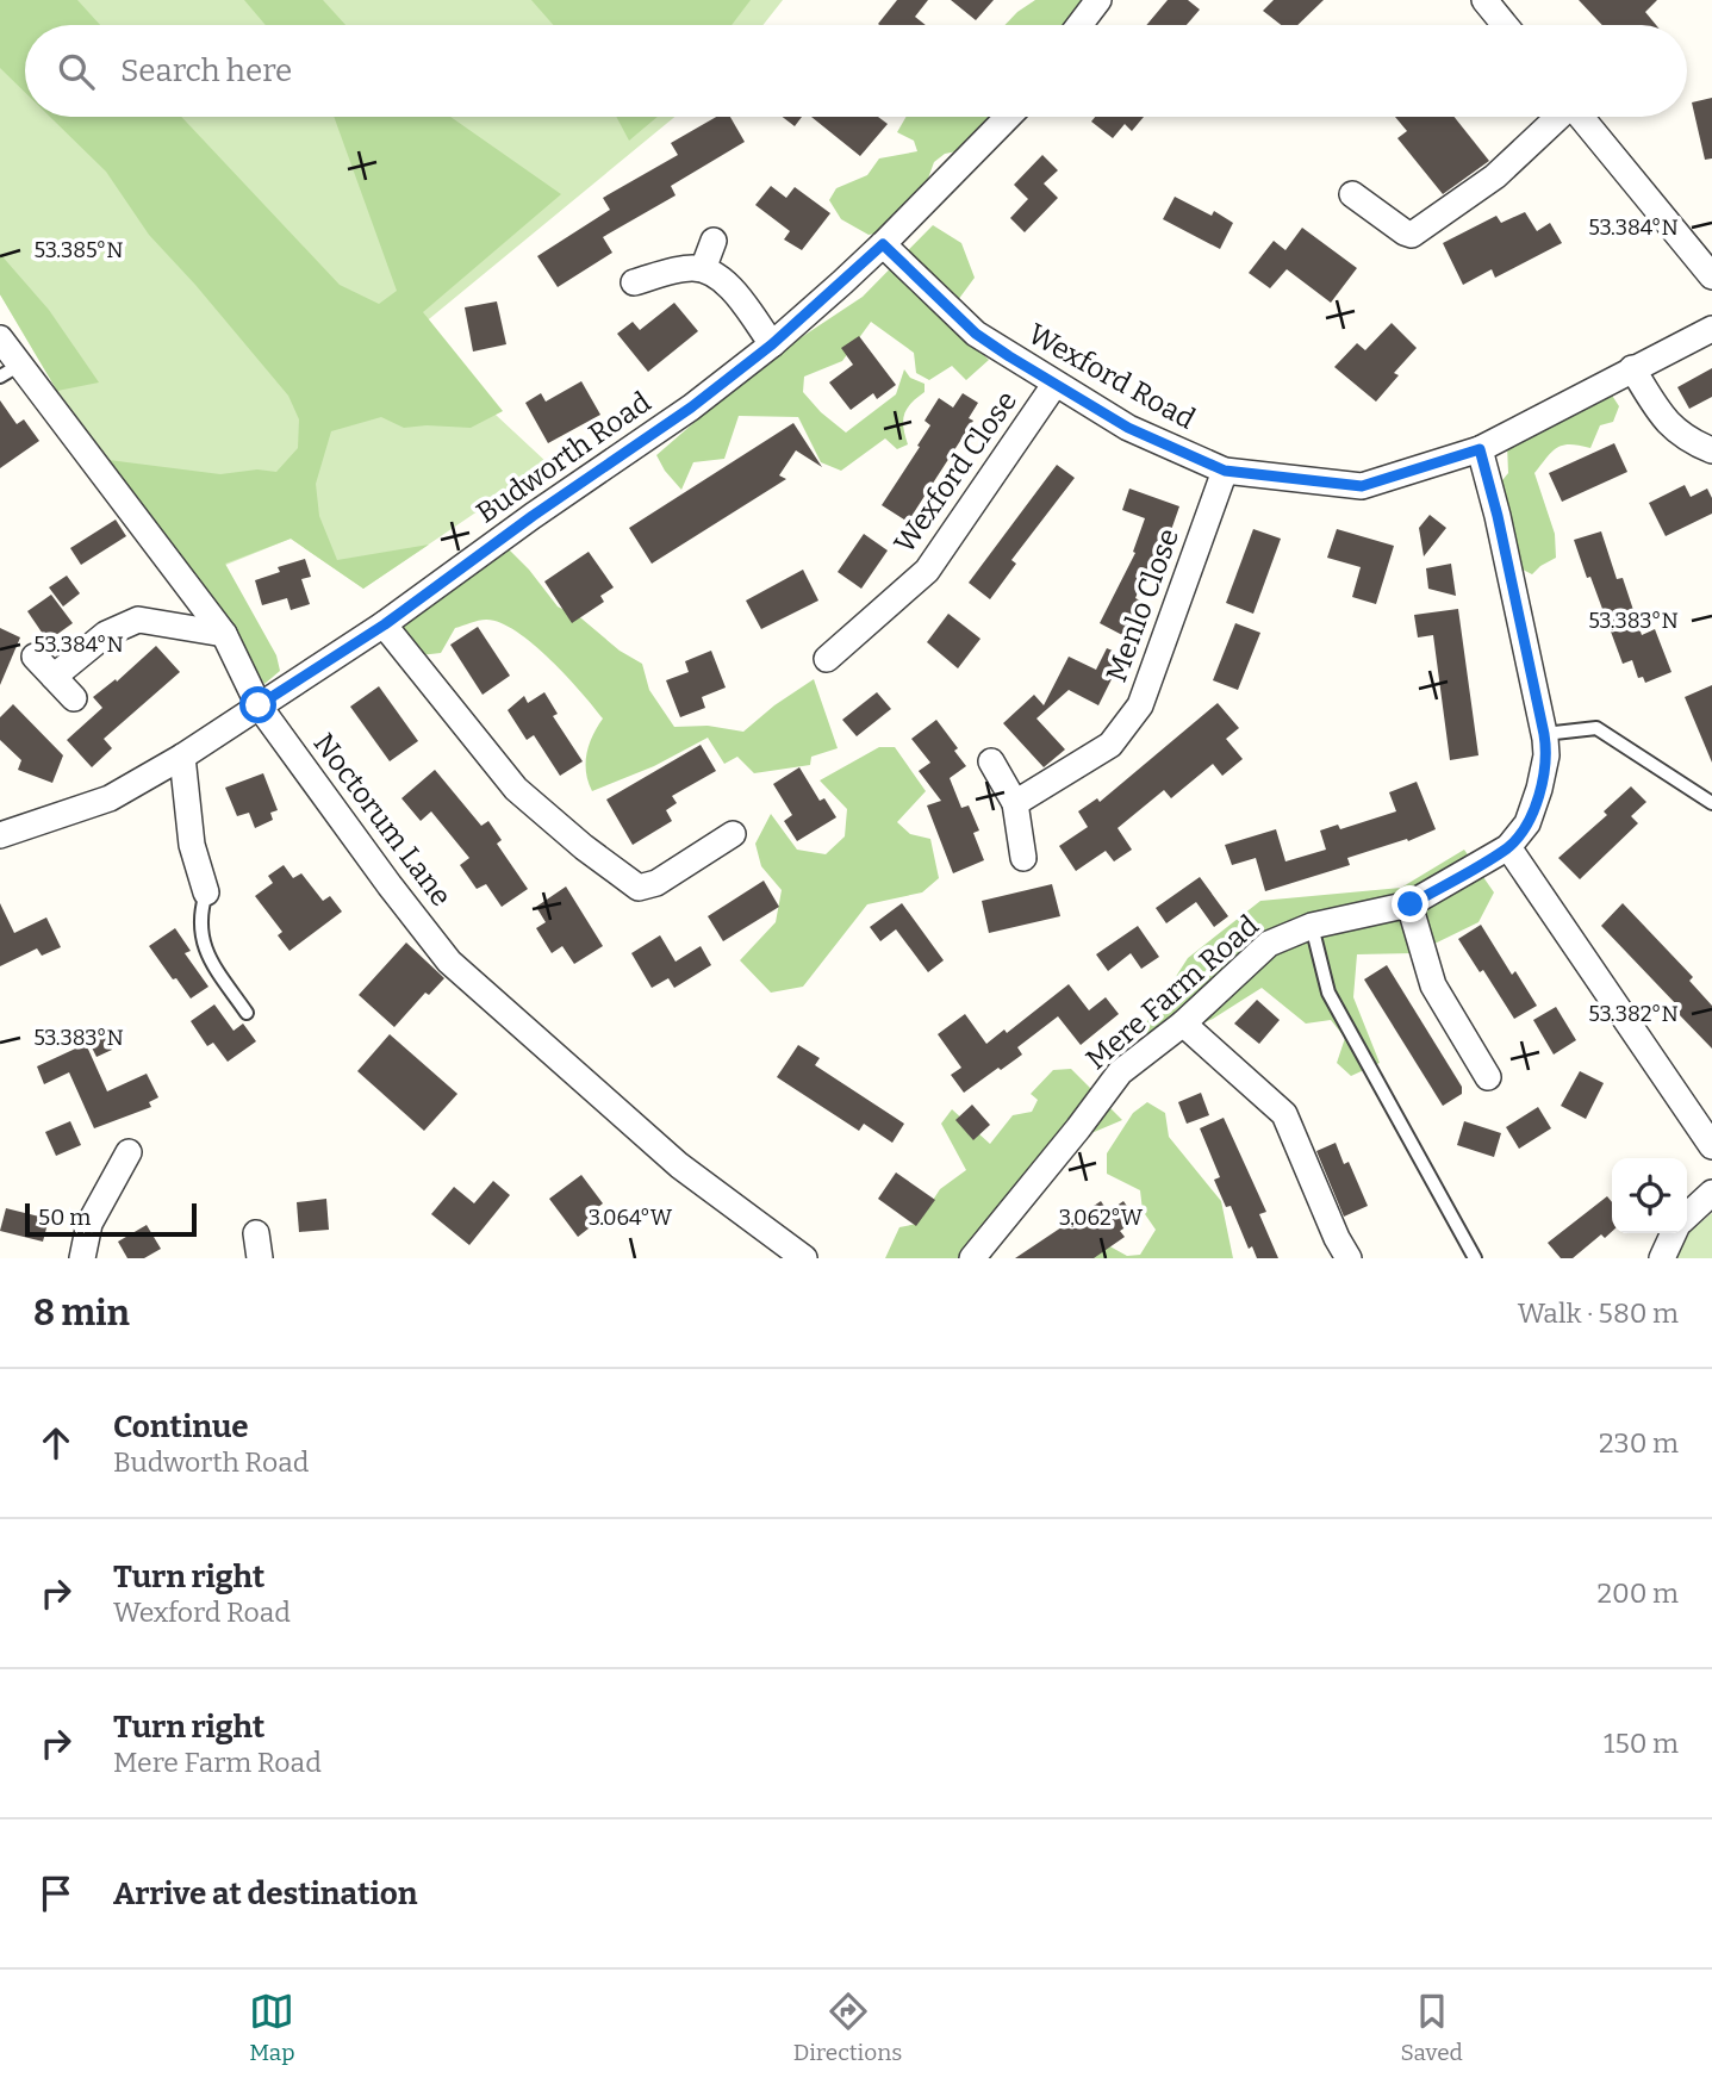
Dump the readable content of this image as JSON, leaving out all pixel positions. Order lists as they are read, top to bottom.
{
  "streets": {
    "street": [
      "Wexford Road",
      "Budworth Road",
      "Wexford Close",
      "Menlo Close",
      "Noctorum Lane",
      "Mere Farm Road"
    ]
  },
  "crossings": [
    ["Wexford Road", "Budworth Road"],
    ["Wexford Road", "Wexford Close"],
    ["Wexford Road", "Menlo Close"],
    ["Wexford Road", "Mere Farm Road"],
    ["Budworth Road", "Noctorum Lane"]
  ],
  "scale_bar": "50 m",
  "page": {
    "search": "Search here",
    "scale": "50 m",
    "heading": ["8 min", "Walk · 580 m"],
    "list": [
      ["Continue", "Budworth Road", "230 m"],
      ["Turn right", "Wexford Road", "200 m"],
      ["Turn right", "Mere Farm Road", "150 m"],
      "Arrive at destination"
    ],
    "nav": ["Map", "Directions", "Saved"]
  },
  "coordinates": [
    "53.384°N",
    "53.385°N",
    "53.383°N",
    "53.382°N",
    "3.064°W",
    "3.062°W"
  ]
}
